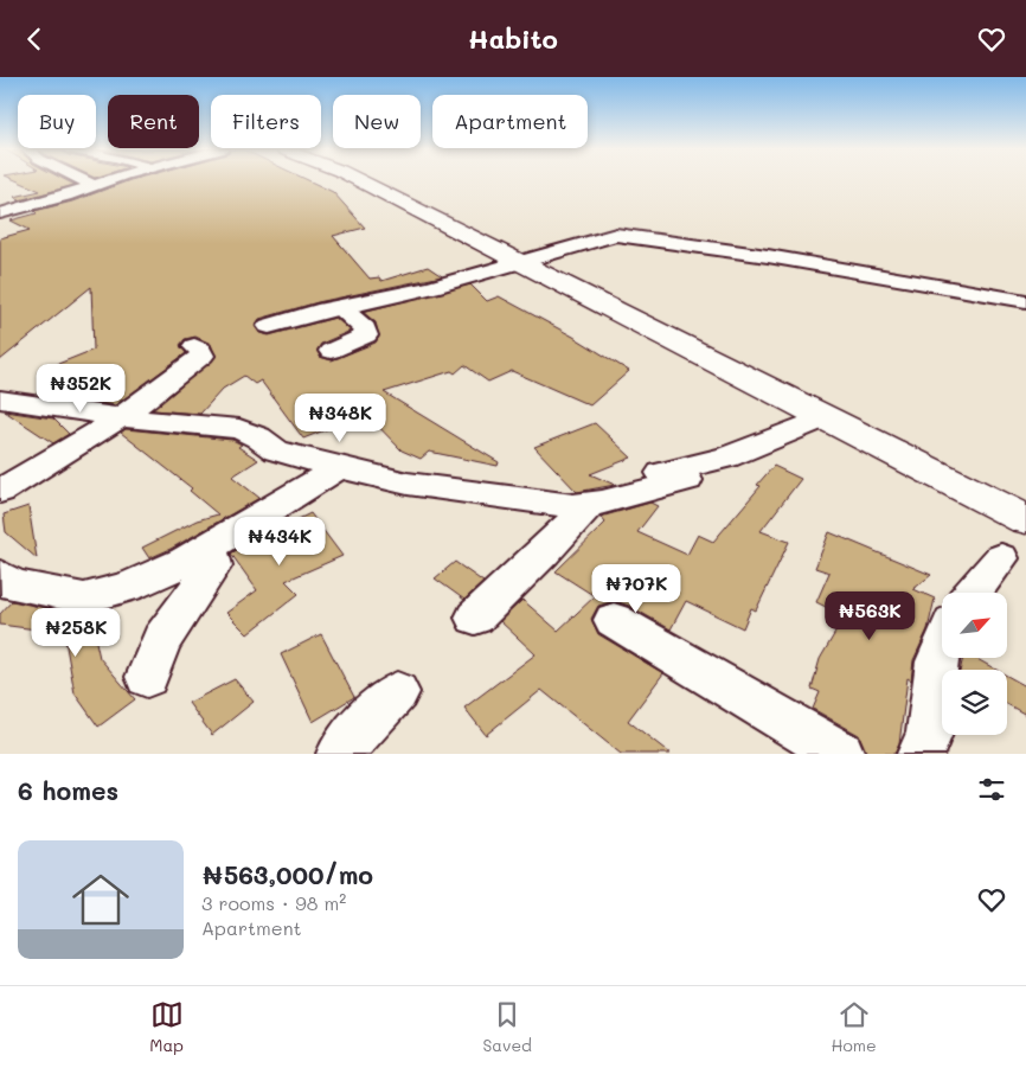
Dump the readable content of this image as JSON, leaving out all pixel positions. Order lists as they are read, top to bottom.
{
  "north": "top right",
  "page": {
    "header": "Habito",
    "chip": [
      "Buy",
      "Rent",
      "Filters",
      "New",
      "Apartment"
    ],
    "price": [
      "₦352K",
      "₦348K",
      "₦434K",
      "₦707K",
      "₦563K",
      "₦258K"
    ],
    "heading": "6 homes",
    "list": [
      {
        "name": "₦563,000/mo",
        "note": "3 rooms · 98 m² · Apartment"
      }
    ],
    "tabs": ["Map", "Saved", "Home"]
  }
}
